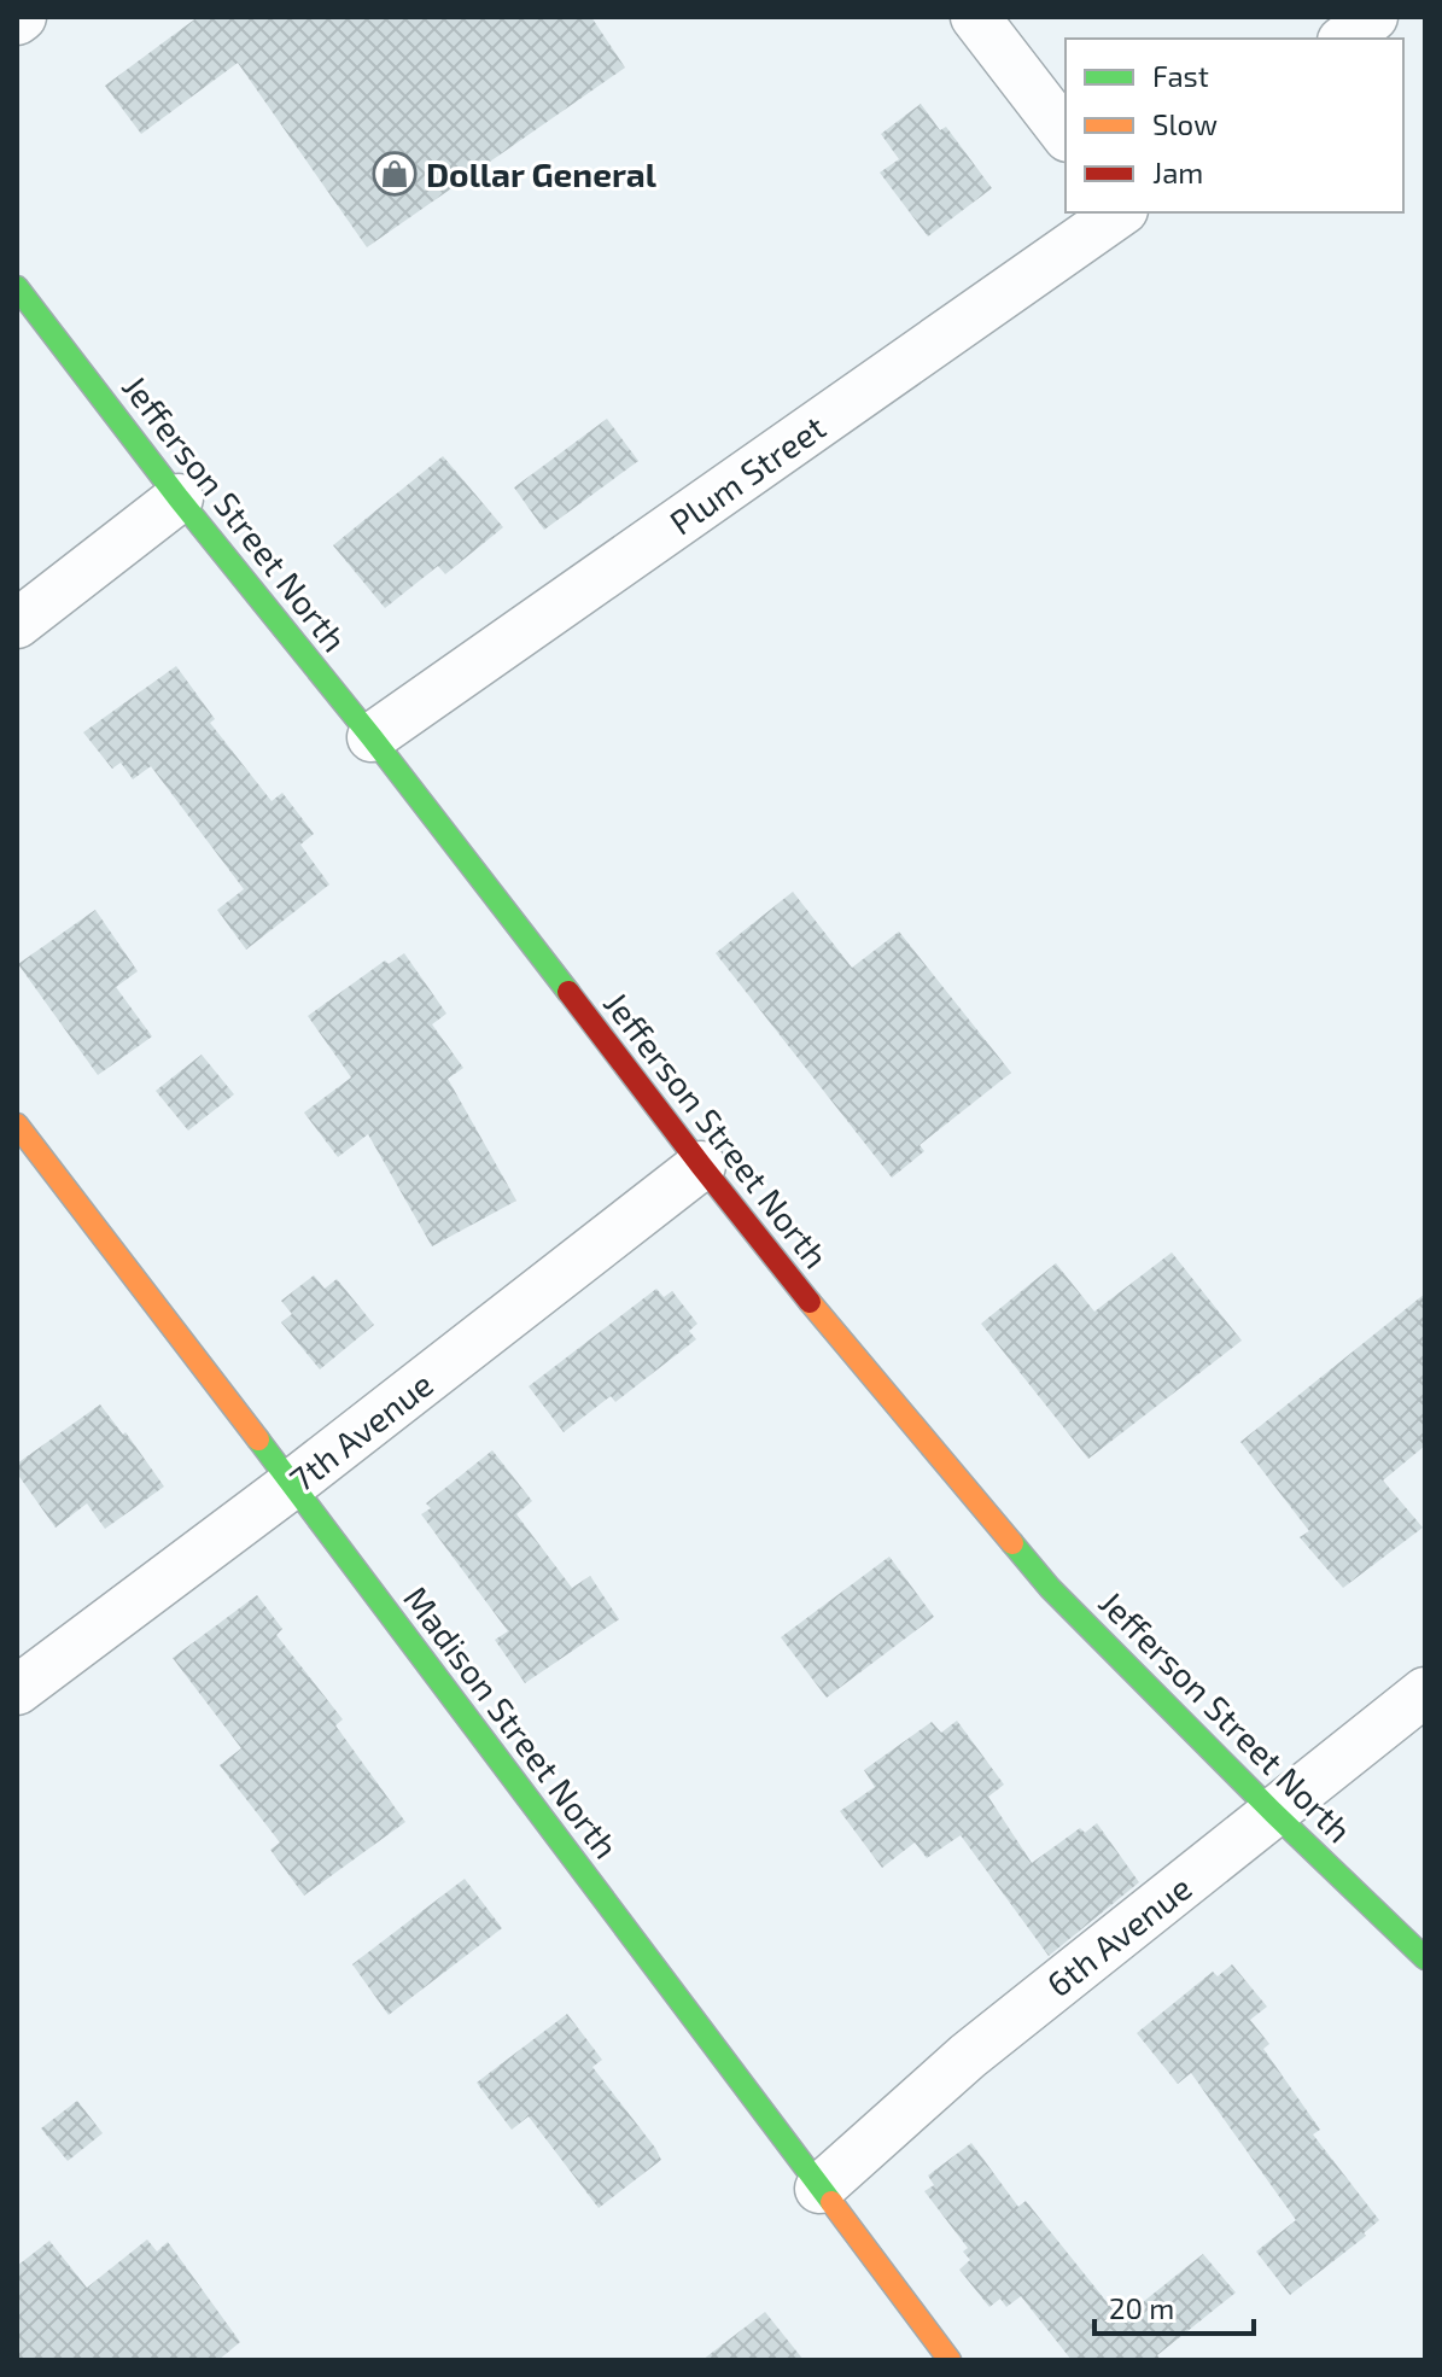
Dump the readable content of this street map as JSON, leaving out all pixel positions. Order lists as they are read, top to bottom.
{
  "streets": {
    "main road": ["Jefferson Street North", "Madison Street North"],
    "street": ["Plum Street", "7th Avenue", "6th Avenue"]
  },
  "crossings": [
    ["Plum Street", "Jefferson Street North"],
    ["Jefferson Street North", "7th Avenue"],
    ["Jefferson Street North", "6th Avenue"],
    ["7th Avenue", "Madison Street North"],
    ["Madison Street North", "6th Avenue"]
  ],
  "places": {
    "shop": ["Dollar General"]
  },
  "legend": ["Fast", "Slow", "Jam"],
  "scale_bar": "20 m"
}
